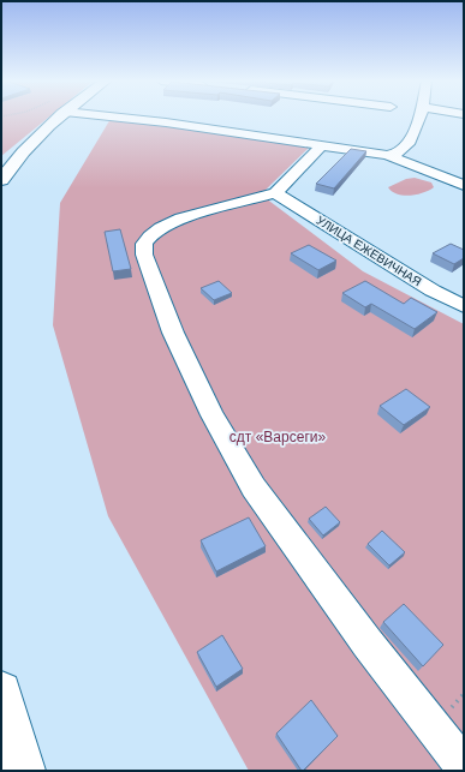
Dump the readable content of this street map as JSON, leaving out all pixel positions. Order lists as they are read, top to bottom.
{
  "streets": {
    "street": ["УЛИЦА ЕЖЕВИЧНАЯ"]
  },
  "parks": ["сдт «Варсеги»"]
}
